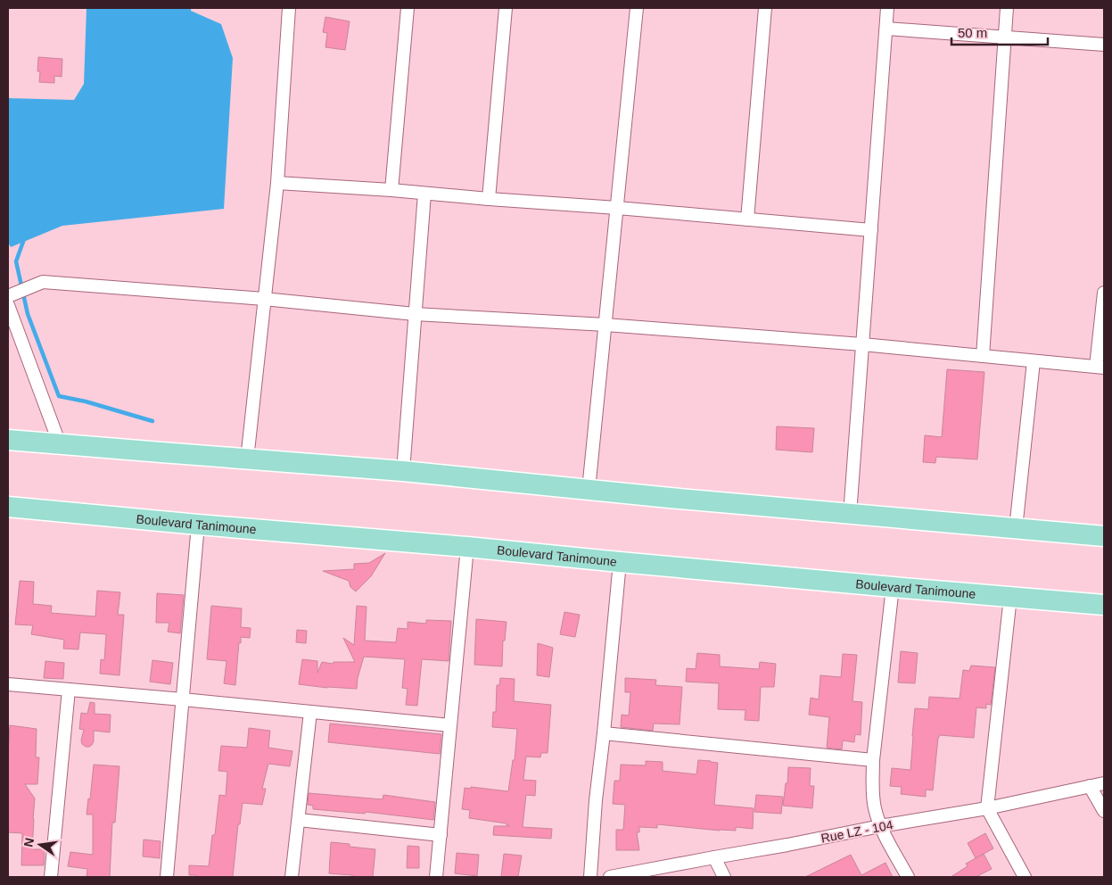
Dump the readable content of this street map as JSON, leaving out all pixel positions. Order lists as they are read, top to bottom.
{
  "streets": {
    "main road": ["Boulevard Tanimoune"],
    "street": ["Rue LZ - 104"]
  },
  "scale_bar": "50 m",
  "north": "left"
}
